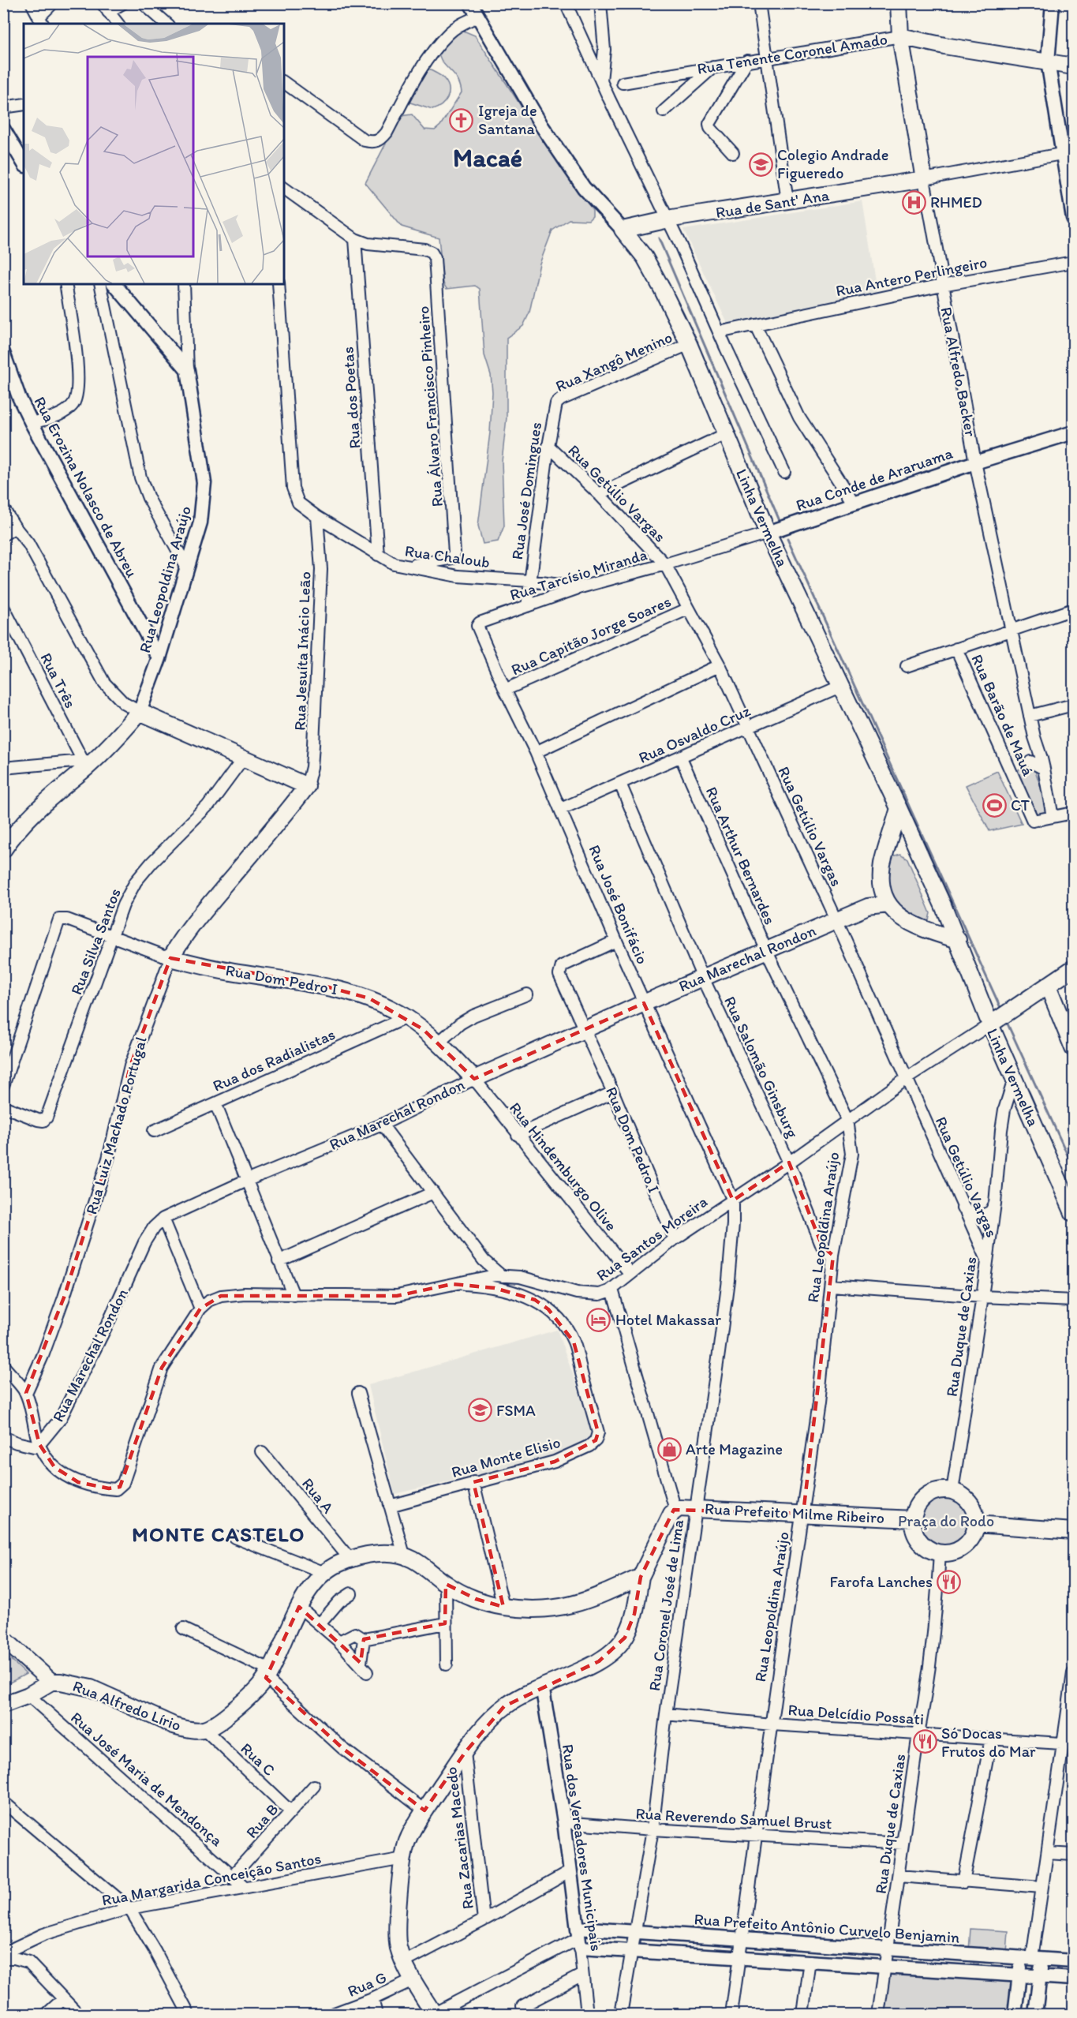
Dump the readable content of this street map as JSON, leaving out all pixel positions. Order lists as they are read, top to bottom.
{
  "streets": {
    "main road": [
      "Rua Tenente Coronel Amado",
      "Rua de Sant' Ana",
      "Rua Alfredo Backer",
      "Linha Vermelha",
      "Rua Marechal Rondon",
      "Rua Dom Pedro I",
      "Rua Luiz Machado Portugal",
      "Rua Prefeito Milme Ribeiro",
      "Rua Alfredo Lírio"
    ],
    "street": [
      "Rua Antero Perlingeiro",
      "Rua Xangô Menino",
      "Rua dos Poetas",
      "Rua Álvaro Francisco Pinheiro",
      "Rua Conde de Araruama",
      "Rua Erozina Nolasco de Abreu",
      "Rua José Domingues",
      "Rua Getúlio Vargas",
      "Rua Chaloub",
      "Rua Tarcísio Miranda",
      "Rua Leopoldina Araújo",
      "Rua Capitão Jorge Soares",
      "Rua Jesuíta Inácio Leão",
      "Rua Três",
      "Rua Barão de Mauá",
      "Rua Osvaldo Cruz",
      "Rua Arthur Bernardes",
      "Rua José Bonifácio",
      "Rua Silva Santos",
      "Rua dos Radialistas",
      "Rua Salomão Ginsburg",
      "Rua Hindemburgo Olive",
      "Rua Santos Moreira",
      "Rua Duque de Caxias",
      "Rua Monte Elisio",
      "Rua A",
      "Rua Coronel José de Lima",
      "Rua Delcídio Possati",
      "Rua C",
      "Rua José Maria de Mendonça",
      "Rua Reverendo Samuel Brust",
      "Rua B",
      "Rua Zacarias Macedo",
      "Rua dos Vereadores Municipais",
      "Rua Margarida Conceição Santos",
      "Rua Prefeito Antônio Curvelo Benjamin",
      "Rua G"
    ]
  },
  "crossings": [
    ["Rua Tenente Coronel Amado", "Rua Alfredo Backer"],
    ["Rua de Sant' Ana", "Rua Alfredo Backer"],
    ["Rua de Sant' Ana", "Linha Vermelha"],
    ["Rua Antero Perlingeiro", "Rua Alfredo Backer"],
    ["Rua Xangô Menino", "Rua José Domingues"],
    ["Rua Xangô Menino", "Linha Vermelha"],
    ["Rua Alfredo Backer", "Rua Conde de Araruama"],
    ["Rua Alfredo Backer", "Rua Barão de Mauá"],
    ["Rua dos Poetas", "Rua Álvaro Francisco Pinheiro"],
    ["Rua dos Poetas", "Rua Chaloub"],
    ["Rua Álvaro Francisco Pinheiro", "Rua Chaloub"],
    ["Rua Conde de Araruama", "Linha Vermelha"],
    ["Rua Conde de Araruama", "Rua Tarcísio Miranda"],
    ["Rua Erozina Nolasco de Abreu", "Rua Leopoldina Araújo"],
    ["Rua José Domingues", "Rua Getúlio Vargas"],
    ["Rua José Domingues", "Rua Chaloub"],
    ["Rua José Domingues", "Rua Tarcísio Miranda"],
    ["Rua Getúlio Vargas", "Rua Tarcísio Miranda"],
    ["Rua Getúlio Vargas", "Rua Capitão Jorge Soares"],
    ["Rua Getúlio Vargas", "Rua Osvaldo Cruz"],
    ["Rua Getúlio Vargas", "Rua Marechal Rondon"],
    ["Rua Getúlio Vargas", "Rua Santos Moreira"],
    ["Rua Getúlio Vargas", "Rua Duque de Caxias"],
    ["Linha Vermelha", "Rua Tarcísio Miranda"],
    ["Linha Vermelha", "Rua Osvaldo Cruz"],
    ["Linha Vermelha", "Rua Santos Moreira"],
    ["Linha Vermelha", "Rua Duque de Caxias"],
    ["Rua Chaloub", "Rua Tarcísio Miranda"],
    ["Rua Chaloub", "Rua Jesuíta Inácio Leão"],
    ["Rua Tarcísio Miranda", "Rua José Bonifácio"],
    ["Rua Leopoldina Araújo", "Rua Arthur Bernardes"],
    ["Rua Leopoldina Araújo", "Rua Salomão Ginsburg"],
    ["Rua Leopoldina Araújo", "Rua Santos Moreira"],
    ["Rua Leopoldina Araújo", "Rua Prefeito Milme Ribeiro"],
    ["Rua Leopoldina Araújo", "Rua Delcídio Possati"],
    ["Rua Leopoldina Araújo", "Rua Reverendo Samuel Brust"],
    ["Rua Leopoldina Araújo", "Rua Prefeito Antônio Curvelo Benjamin"],
    ["Rua Capitão Jorge Soares", "Rua José Bonifácio"],
    ["Rua Jesuíta Inácio Leão", "Rua Luiz Machado Portugal"],
    ["Rua Osvaldo Cruz", "Rua Arthur Bernardes"],
    ["Rua Osvaldo Cruz", "Rua José Bonifácio"],
    ["Rua Osvaldo Cruz", "Rua Salomão Ginsburg"],
    ["Rua Arthur Bernardes", "Rua Marechal Rondon"],
    ["Rua Arthur Bernardes", "Rua Santos Moreira"],
    ["Rua José Bonifácio", "Rua Marechal Rondon"],
    ["Rua José Bonifácio", "Rua Dom Pedro I"],
    ["Rua José Bonifácio", "Rua Santos Moreira"],
    ["Rua José Bonifácio", "Rua Coronel José de Lima"],
    ["Rua Silva Santos", "Rua Dom Pedro I"],
    ["Rua Marechal Rondon", "Rua Dom Pedro I"],
    ["Rua Marechal Rondon", "Rua Salomão Ginsburg"],
    ["Rua Marechal Rondon", "Rua Hindemburgo Olive"],
    ["Rua Marechal Rondon", "Rua Santos Moreira"],
    ["Rua Dom Pedro I", "Rua dos Radialistas"],
    ["Rua Dom Pedro I", "Rua Luiz Machado Portugal"],
    ["Rua Dom Pedro I", "Rua Hindemburgo Olive"],
    ["Rua Dom Pedro I", "Rua Santos Moreira"],
    ["Rua Salomão Ginsburg", "Rua Santos Moreira"],
    ["Rua Hindemburgo Olive", "Rua Santos Moreira"],
    ["Rua Santos Moreira", "Rua Monte Elisio"],
    ["Rua Santos Moreira", "Rua Coronel José de Lima"],
    ["Rua Duque de Caxias", "Rua Prefeito Milme Ribeiro"],
    ["Rua Duque de Caxias", "Rua Delcídio Possati"],
    ["Rua Duque de Caxias", "Rua Reverendo Samuel Brust"],
    ["Rua Duque de Caxias", "Rua Prefeito Antônio Curvelo Benjamin"],
    ["Rua Prefeito Milme Ribeiro", "Rua Coronel José de Lima"],
    ["Rua Coronel José de Lima", "Rua Delcídio Possati"],
    ["Rua Coronel José de Lima", "Rua Reverendo Samuel Brust"],
    ["Rua Coronel José de Lima", "Rua Prefeito Antônio Curvelo Benjamin"],
    ["Rua Alfredo Lírio", "Rua C"],
    ["Rua Alfredo Lírio", "Rua José Maria de Mendonça"],
    ["Rua C", "Rua B"],
    ["Rua José Maria de Mendonça", "Rua B"],
    ["Rua José Maria de Mendonça", "Rua Margarida Conceição Santos"],
    ["Rua Reverendo Samuel Brust", "Rua dos Vereadores Municipais"],
    ["Rua dos Vereadores Municipais", "Rua Prefeito Antônio Curvelo Benjamin"]
  ],
  "districts": ["Macaé", "MONTE CASTELO"],
  "parks": ["Praça do Rodo"],
  "places": {
    "church": ["Igreja de Santana"],
    "school or university": ["Colegio Andrade Figueredo", "FSMA"],
    "hospital": ["RHMED"],
    "sports": ["CT"],
    "hotel": ["Hotel Makassar"],
    "shop": ["Arte Magazine"],
    "restaurant": ["Farofa Lanches", "Só Docas Frutos do Mar"]
  }
}
